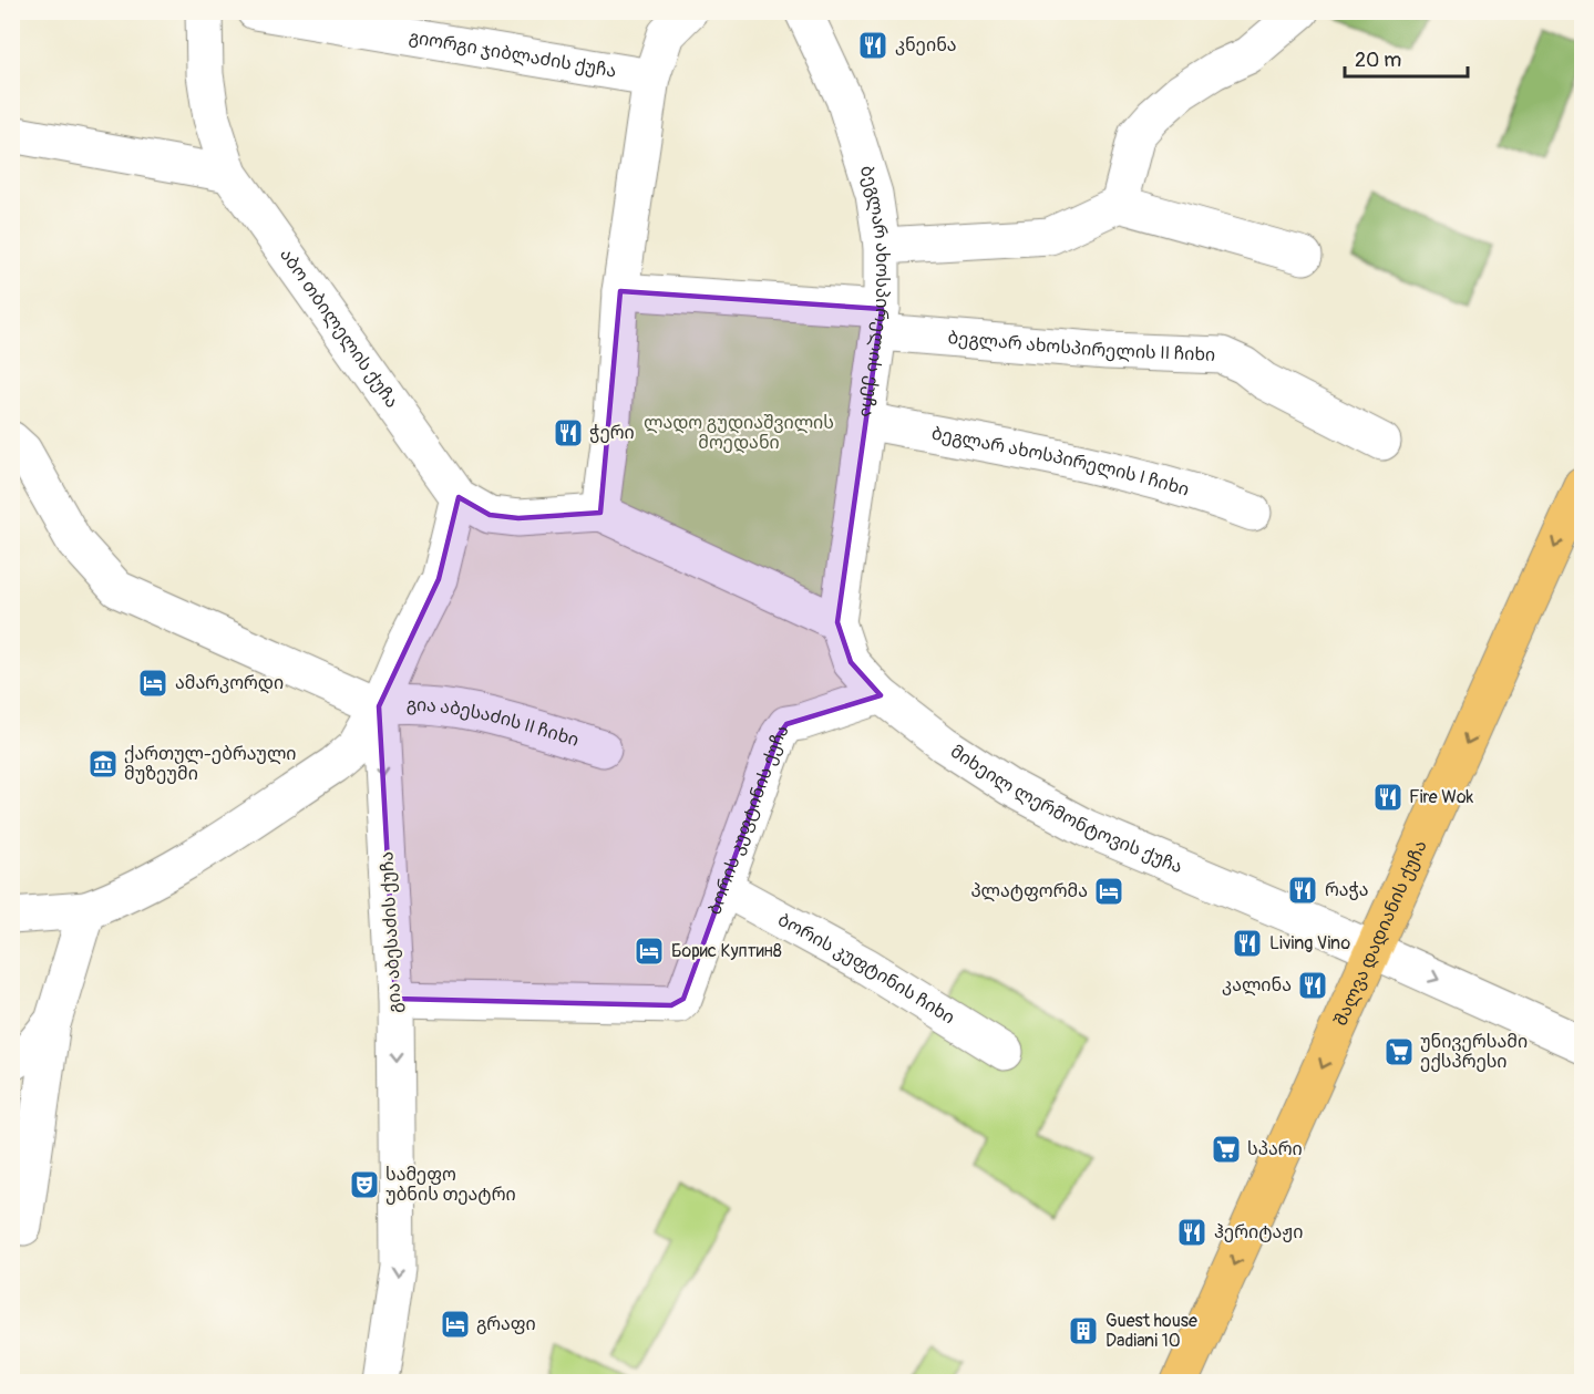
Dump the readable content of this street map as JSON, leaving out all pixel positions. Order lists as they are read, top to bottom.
{
  "streets": {
    "main road": ["შალვა დადიანის ქუჩა"],
    "street": [
      "გიორგი ჯიბლაძის ქუჩა",
      "ბეგლარ ახოსპირელის ქუჩა",
      "აბო თბილელის ქუჩა",
      "ბეგლარ ახოსპირელის II ჩიხი",
      "ბეგლარ ახოსპირელის I ჩიხი",
      "გია აბესაძის II ჩიხი",
      "მიხეილ ლერმონტოვის ქუჩა",
      "ბორის კუფტინის ქუჩა",
      "გია აბესაძის ქუჩა",
      "ბორის კუფტინის ჩიხი"
    ]
  },
  "crossings": [
    ["ბეგლარ ახოსპირელის ქუჩა", "ბეგლარ ახოსპირელის II ჩიხი"],
    ["ბეგლარ ახოსპირელის ქუჩა", "ბეგლარ ახოსპირელის I ჩიხი"],
    ["ბეგლარ ახოსპირელის ქუჩა", "მიხეილ ლერმონტოვის ქუჩა"],
    ["აბო თბილელის ქუჩა", "გია აბესაძის ქუჩა"],
    ["გია აბესაძის II ჩიხი", "გია აბესაძის ქუჩა"],
    ["მიხეილ ლერმონტოვის ქუჩა", "ბორის კუფტინის ქუჩა"],
    ["მიხეილ ლერმონტოვის ქუჩა", "შალვა დადიანის ქუჩა"],
    ["ბორის კუფტინის ქუჩა", "გია აბესაძის ქუჩა"],
    ["ბორის კუფტინის ქუჩა", "ბორის კუფტინის ჩიხი"]
  ],
  "one_way": ["გია აბესაძის ქუჩა", "შალვა დადიანის ქუჩა"],
  "parks": ["ლადო გუდიაშვილის მოედანი"],
  "places": {
    "restaurant": [
      "კნეინა",
      "ჭერი",
      "Fire Wok",
      "რაჭა",
      "Living Vino",
      "კალინა",
      "ჰერიტაჟი"
    ],
    "hotel": [
      "ამარკორდი",
      "პლატფორმა",
      "Борис Куптин8",
      "გრაფი"
    ],
    "museum": ["ქართულ-ებრაული მუზეუმი"],
    "supermarket": ["უნივერსამი ექსპრესი", "სპარი"],
    "theatre": ["სამეფო უბნის თეატრი"],
    "building": ["Guest house Dadiani 10"]
  },
  "scale_bar": "20 m"
}
